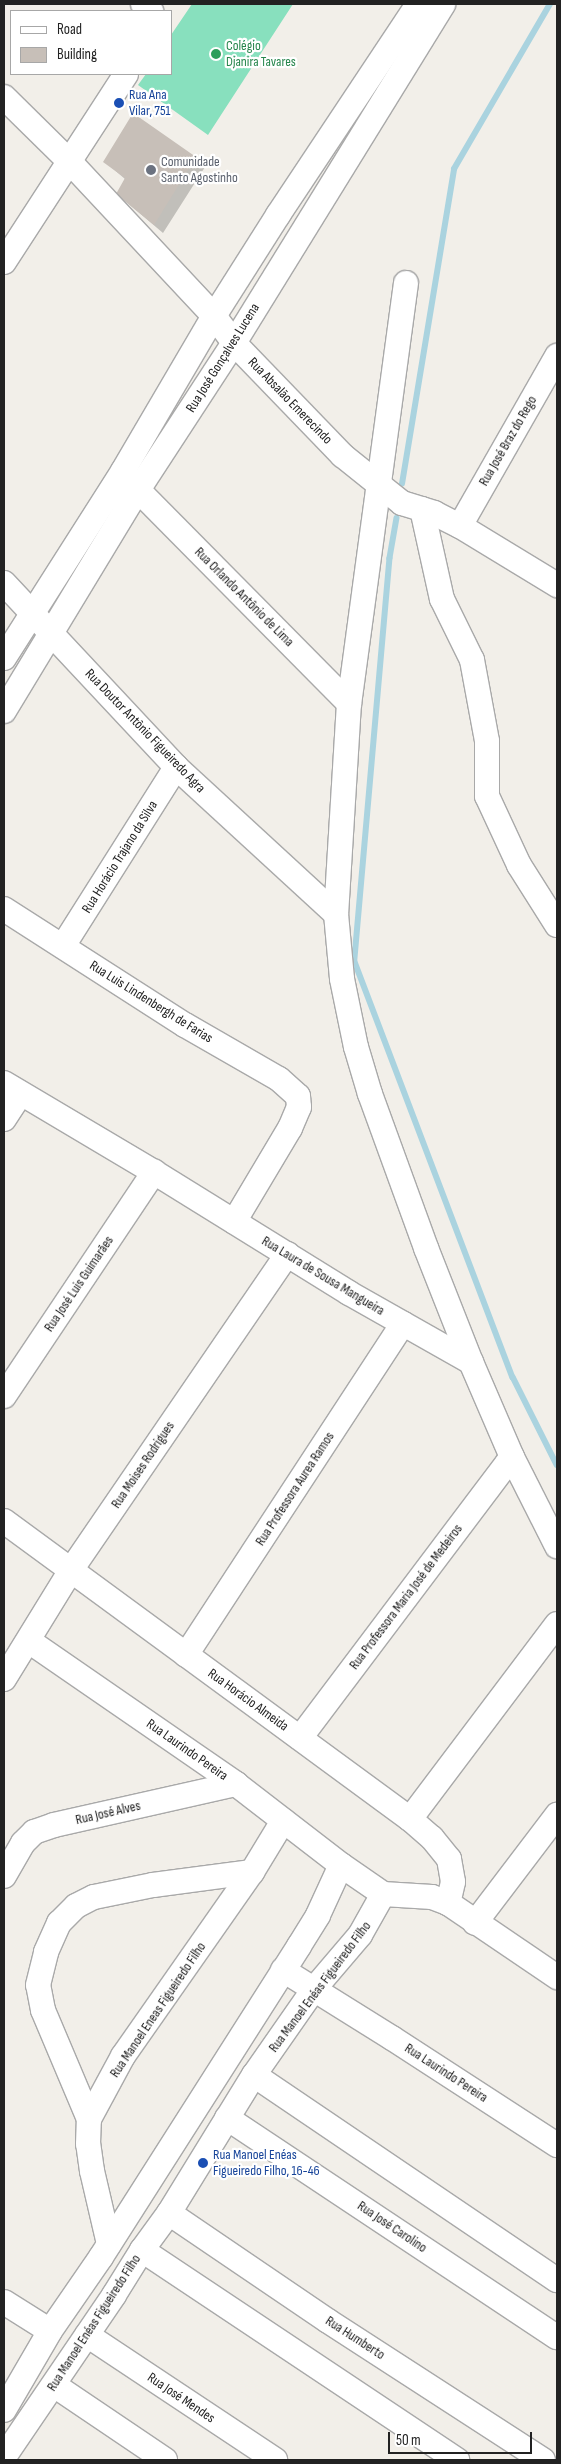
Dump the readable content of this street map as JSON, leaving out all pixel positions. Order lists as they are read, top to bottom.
{
  "streets": {
    "street": [
      "Rua José Gonçalves Lucena",
      "Rua Absalão Emerecindo",
      "Rua José Braz do Rego",
      "Rua Orlando Antônio de Lima",
      "Rua Doutor Antônio Figueiredo Agra",
      "Rua Horácio Trajano da Silva",
      "Rua Luis Lindenbergh de Farias",
      "Rua Laura de Sousa Mangueira",
      "Rua José Luis Guimarães",
      "Rua Moises Rodrigues",
      "Rua Professora Aurea Ramos",
      "Rua Professora Maria José de Medeiros",
      "Rua Horácio Almeida",
      "Rua Laurindo Pereira",
      "Rua José Alves",
      "Rua Manoel Enéas Figueiredo Filho",
      "Rua Manoel Eneas Figueiredo Filho",
      "Rua José Carolino",
      "Rua Humberto",
      "Rua José Mendes"
    ]
  },
  "crossings": [
    ["Rua José Gonçalves Lucena", "Rua Absalão Emerecindo"],
    ["Rua José Gonçalves Lucena", "Rua Orlando Antônio de Lima"],
    ["Rua José Gonçalves Lucena", "Rua Doutor Antônio Figueiredo Agra"],
    ["Rua Absalão Emerecindo", "Rua José Braz do Rego"],
    ["Rua Doutor Antônio Figueiredo Agra", "Rua Horácio Trajano da Silva"],
    ["Rua Horácio Trajano da Silva", "Rua Luis Lindenbergh de Farias"],
    ["Rua Luis Lindenbergh de Farias", "Rua Laura de Sousa Mangueira"],
    ["Rua Laura de Sousa Mangueira", "Rua José Luis Guimarães"],
    ["Rua Laura de Sousa Mangueira", "Rua Moises Rodrigues"],
    ["Rua Laura de Sousa Mangueira", "Rua Professora Aurea Ramos"],
    ["Rua Moises Rodrigues", "Rua Horácio Almeida"],
    ["Rua Moises Rodrigues", "Rua Laurindo Pereira"],
    ["Rua Professora Aurea Ramos", "Rua Horácio Almeida"],
    ["Rua Professora Maria José de Medeiros", "Rua Horácio Almeida"],
    ["Rua Laurindo Pereira", "Rua José Alves"],
    ["Rua Laurindo Pereira", "Rua Manoel Enéas Figueiredo Filho"],
    ["Rua Laurindo Pereira", "Rua Manoel Eneas Figueiredo Filho"],
    ["Rua Manoel Enéas Figueiredo Filho", "Rua José Carolino"],
    ["Rua Manoel Enéas Figueiredo Filho", "Rua Humberto"],
    ["Rua Manoel Enéas Figueiredo Filho", "Rua José Mendes"]
  ],
  "places": [
    "Colégio Djanira Tavares",
    "Rua Ana Vilar, 751",
    "Comunidade Santo Agostinho",
    "Rua Manoel Enéas Figueiredo Filho, 16-46"
  ],
  "legend": ["Road", "Building"],
  "scale_bar": "50 m"
}
